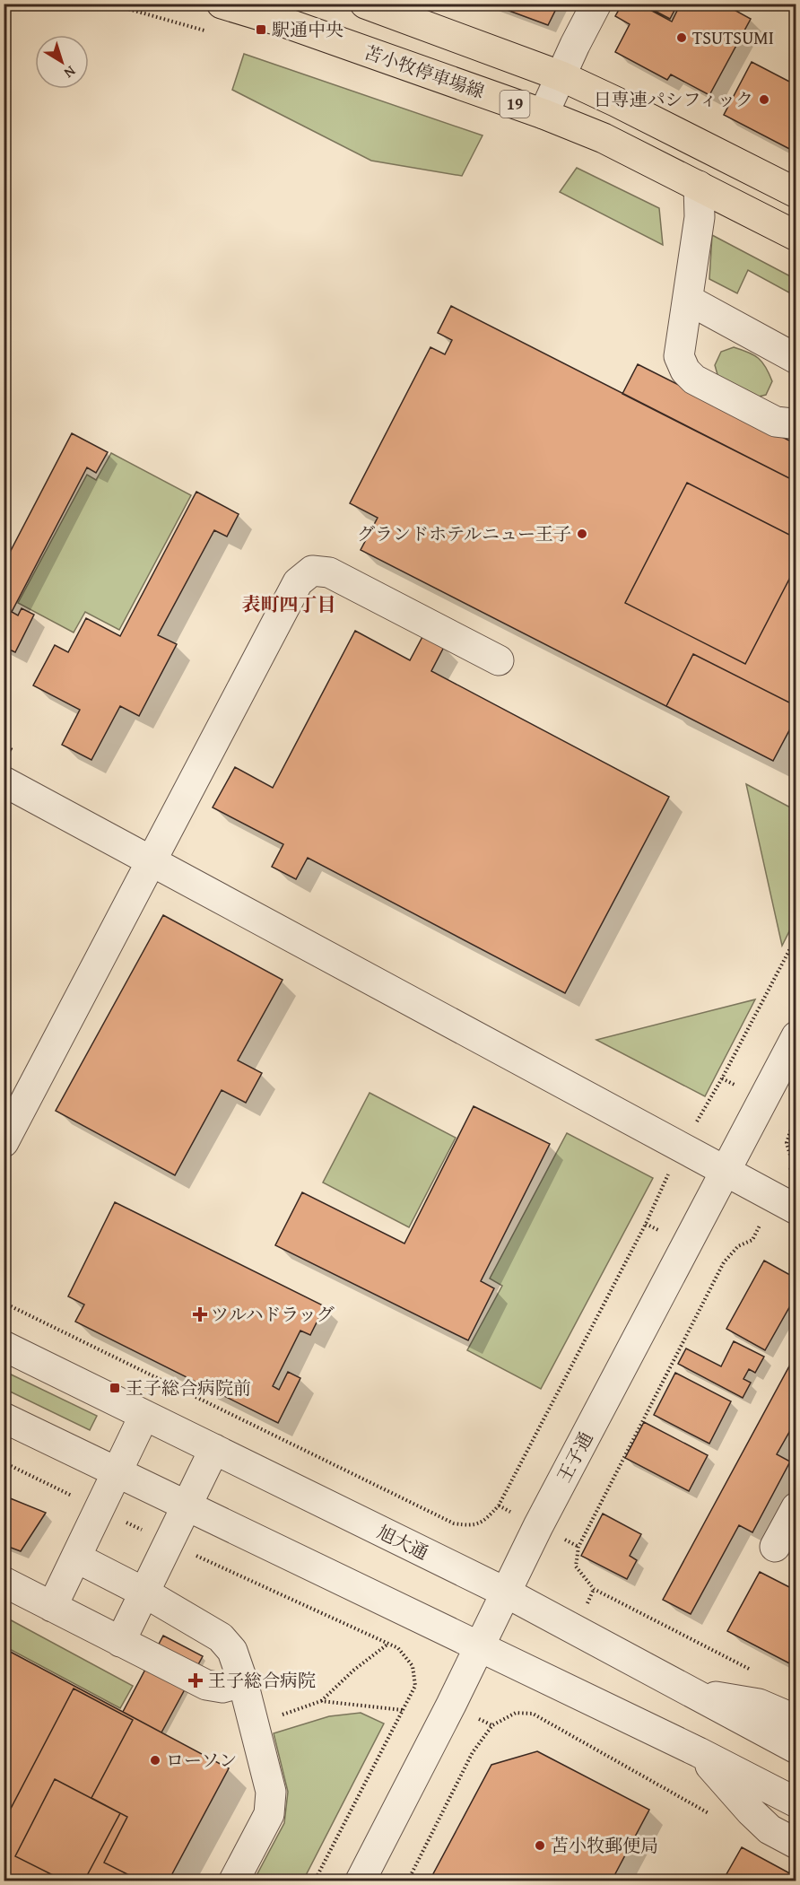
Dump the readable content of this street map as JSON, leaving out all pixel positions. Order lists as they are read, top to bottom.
{
  "streets": {
    "main road": ["苫小牧停車場線", "19"],
    "street": ["王子通", "旭大通"]
  },
  "crossings": [
    ["王子通", "旭大通"]
  ],
  "districts": ["表町四丁目"],
  "places": {
    "transit": ["駅通中央", "王子総合病院前"],
    "other": [
      "TSUTSUMI",
      "日専連パシフィック",
      "グランドホテルニュー王子",
      "ローソン",
      "苫小牧郵便局"
    ],
    "health": ["ツルハドラッグ", "王子総合病院"]
  },
  "north": "bottom right"
}
